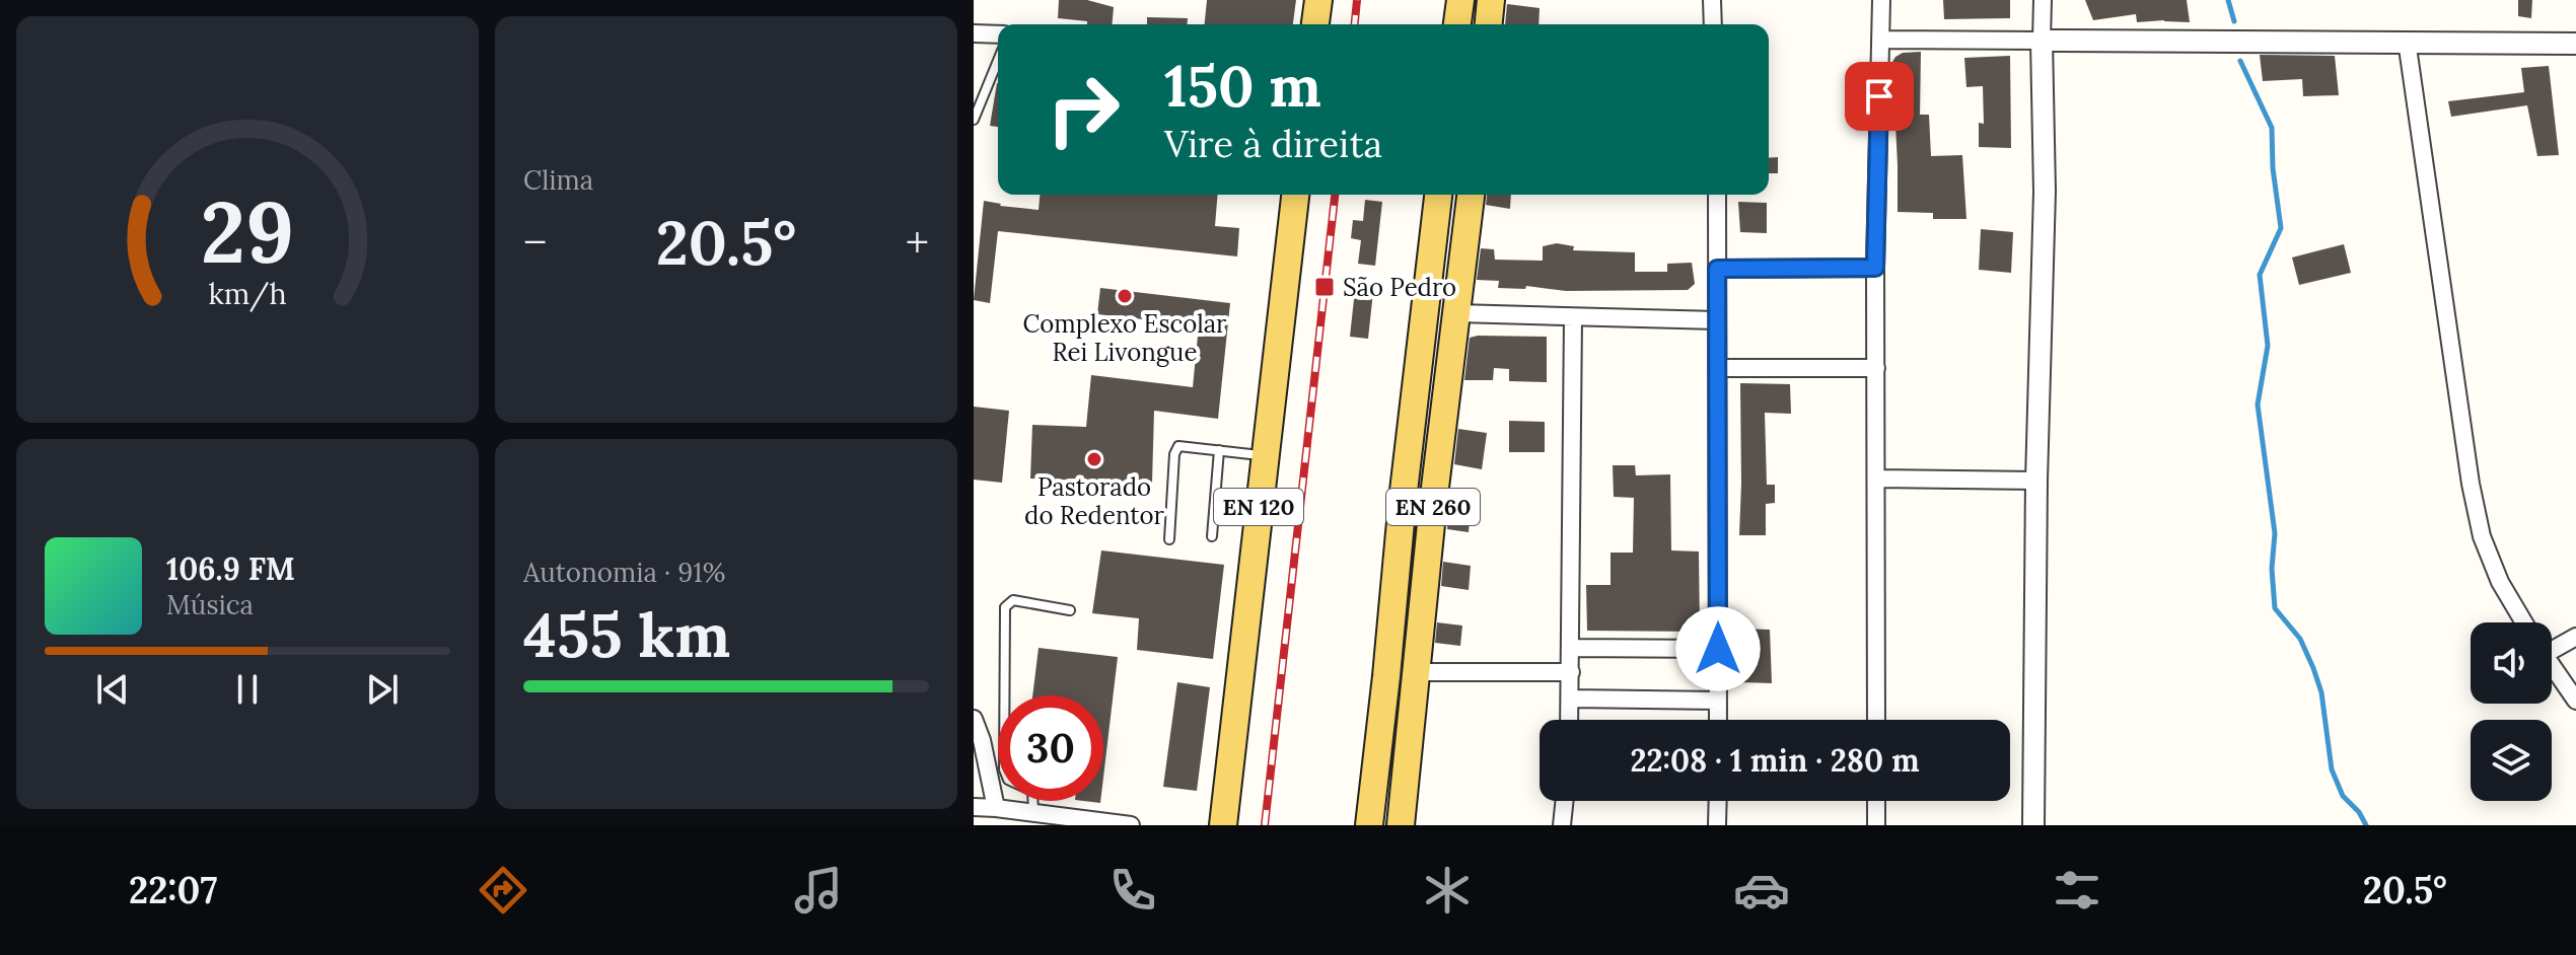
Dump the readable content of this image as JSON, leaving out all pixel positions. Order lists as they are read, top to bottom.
{
  "streets": {
    "main road": ["EN 120", "EN 260"]
  },
  "places": {
    "transit": ["São Pedro"],
    "other": ["Complexo Escolar Rei Livongue", "Pastorado do Redentor"]
  },
  "page": {
    "tile": [
      "Clima",
      ["Autonomia · 91%", "455 km"]
    ],
    "turn": ["150 m", "Vire à direita"],
    "heat": ["−", "20.5°", "+"],
    "song": ["106.9 FM", "Música"],
    "limit": "30",
    "trip": "22:08 · 1 min · 280 m",
    "tabs": ["22:07", "20.5°"],
    "gauge": ["29", "km/h"]
  }
}
